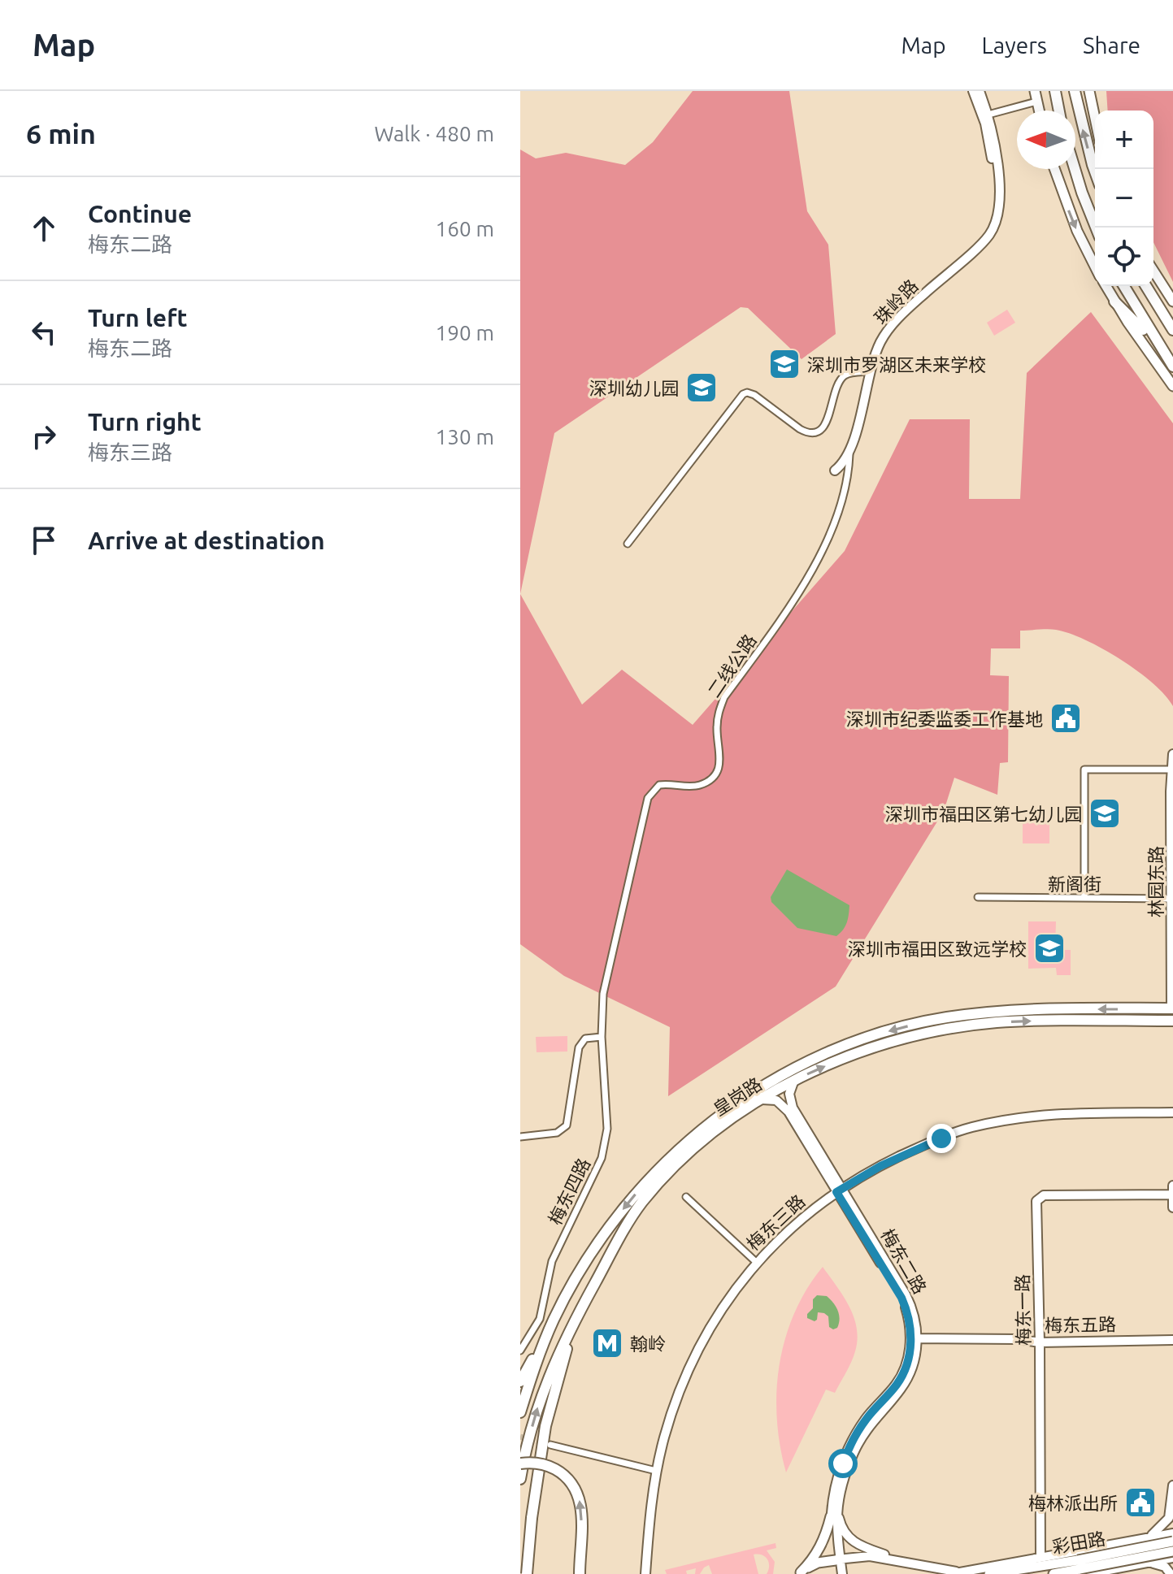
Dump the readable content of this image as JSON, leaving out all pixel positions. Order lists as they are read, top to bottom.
{
  "streets": {
    "highway": ["皇岗路"],
    "main road": ["彩田路"],
    "street": [
      "珠岭路",
      "二线公路",
      "林园东路",
      "新阁街",
      "梅东四路",
      "梅东三路",
      "梅东二路",
      "梅东一路",
      "梅东五路"
    ]
  },
  "crossings": [
    ["珠岭路", "二线公路"],
    ["二线公路", "梅东四路"],
    ["林园东路", "新阁街"],
    ["林园东路", "皇岗路"],
    ["皇岗路", "梅东二路"],
    ["梅东三路", "梅东二路"],
    ["梅东二路", "梅东五路"],
    ["梅东一路", "梅东五路"]
  ],
  "places": {
    "school or university": [
      "深圳市罗湖区未来学校",
      "深圳幼儿园",
      "深圳市福田区第七幼儿园",
      "深圳市福田区致远学校"
    ],
    "public building": ["深圳市纪委监委工作基地", "梅林派出所"],
    "metro station": ["翰岭"]
  },
  "north": "left",
  "page": {
    "header": "Map",
    "nav": ["Map", "Layers", "Share"],
    "heading": ["6 min", "Walk · 480 m"],
    "map_buttons": ["+", "−"],
    "list": [
      ["Continue", "梅东二路", "160 m"],
      ["Turn left", "梅东二路", "190 m"],
      ["Turn right", "梅东三路", "130 m"],
      "Arrive at destination"
    ]
  }
}
